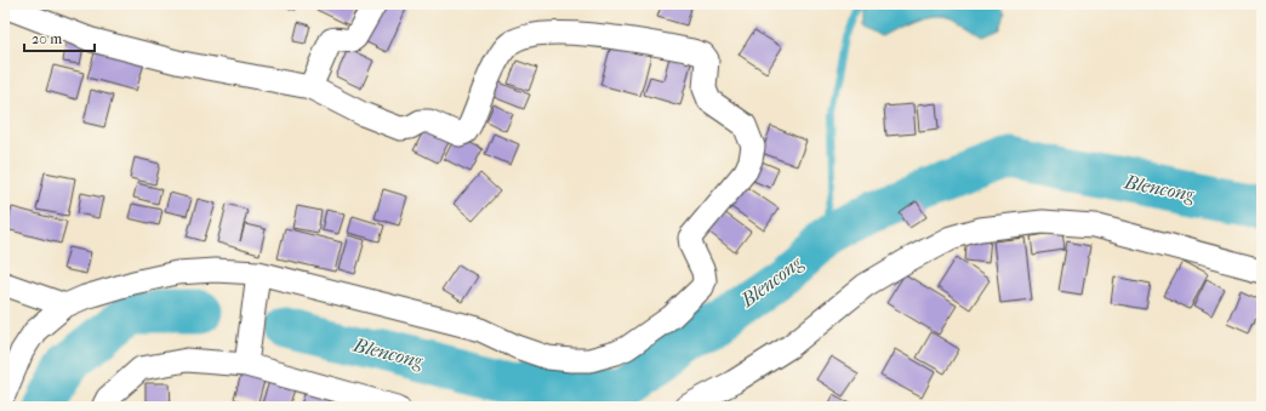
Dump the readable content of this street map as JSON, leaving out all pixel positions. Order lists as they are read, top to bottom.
{
  "water": ["Blencong"],
  "scale_bar": "20 m"
}
